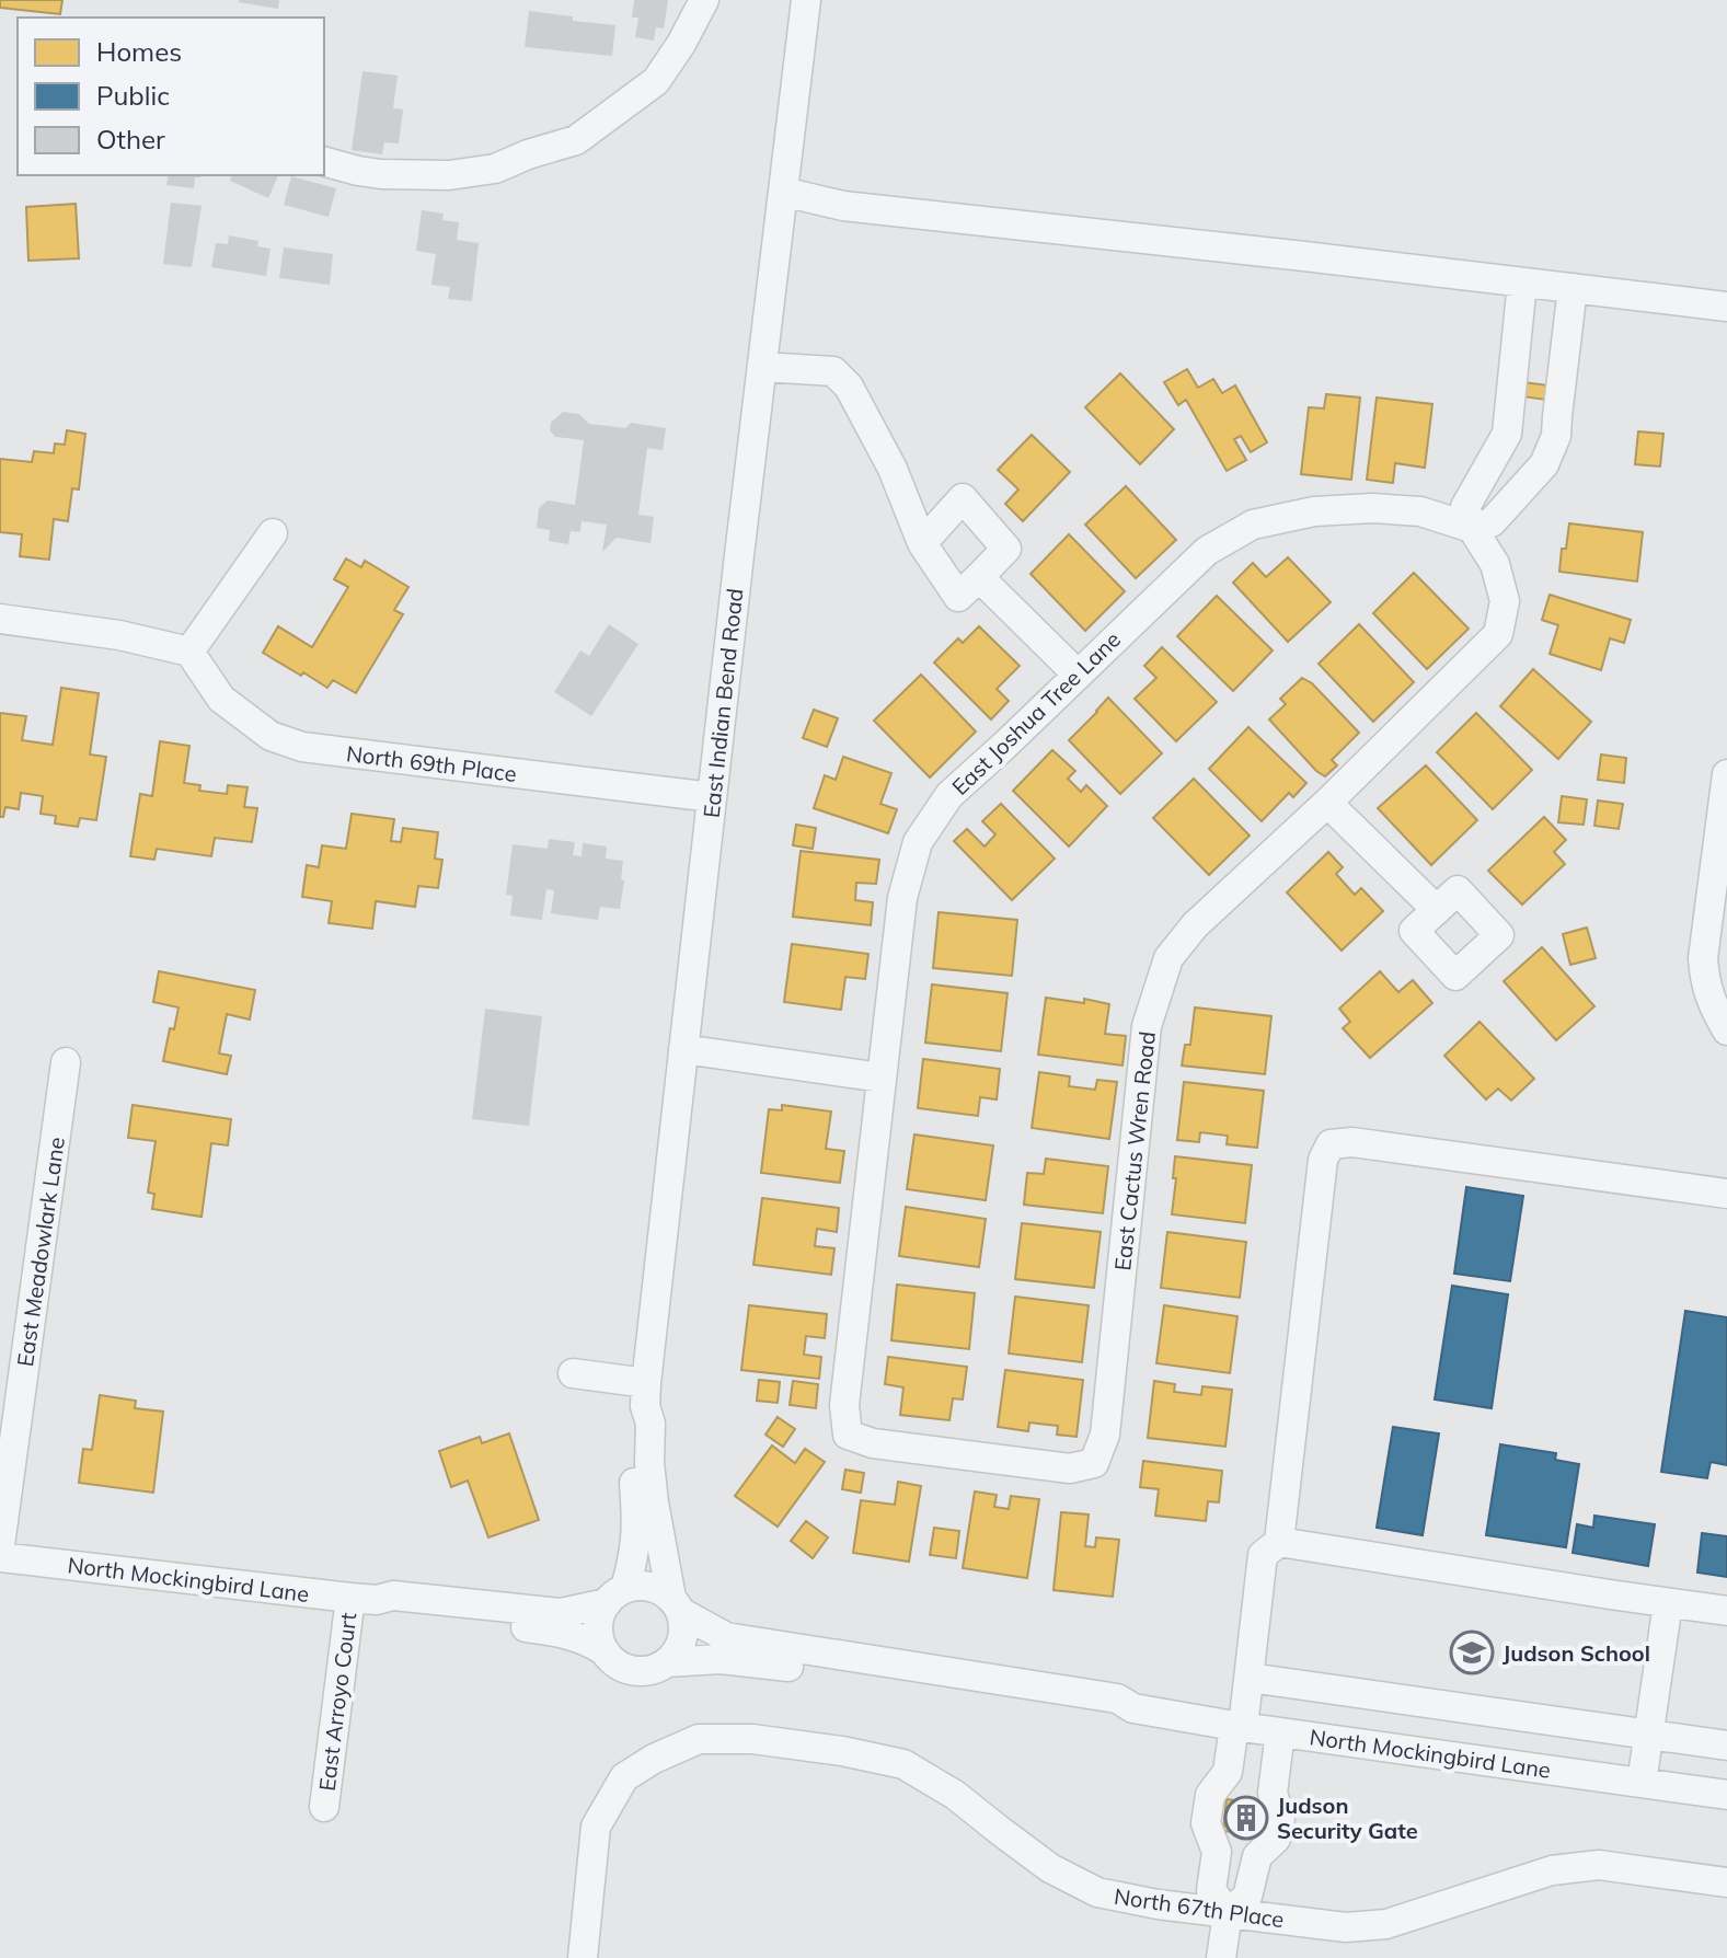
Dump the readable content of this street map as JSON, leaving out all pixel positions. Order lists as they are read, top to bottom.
{
  "streets": {
    "street": [
      "East Indian Bend Road",
      "East Joshua Tree Lane",
      "North 69th Place",
      "East Cactus Wren Road",
      "East Meadowlark Lane",
      "North Mockingbird Lane",
      "East Arroyo Court",
      "North 67th Place"
    ]
  },
  "crossings": [
    ["East Indian Bend Road", "North 69th Place"],
    ["East Indian Bend Road", "North Mockingbird Lane"],
    ["East Joshua Tree Lane", "East Cactus Wren Road"],
    ["North Mockingbird Lane", "East Arroyo Court"]
  ],
  "places": {
    "school or university": ["Judson School"],
    "building": ["Judson Security Gate"]
  },
  "legend": ["Homes", "Public", "Other"]
}
